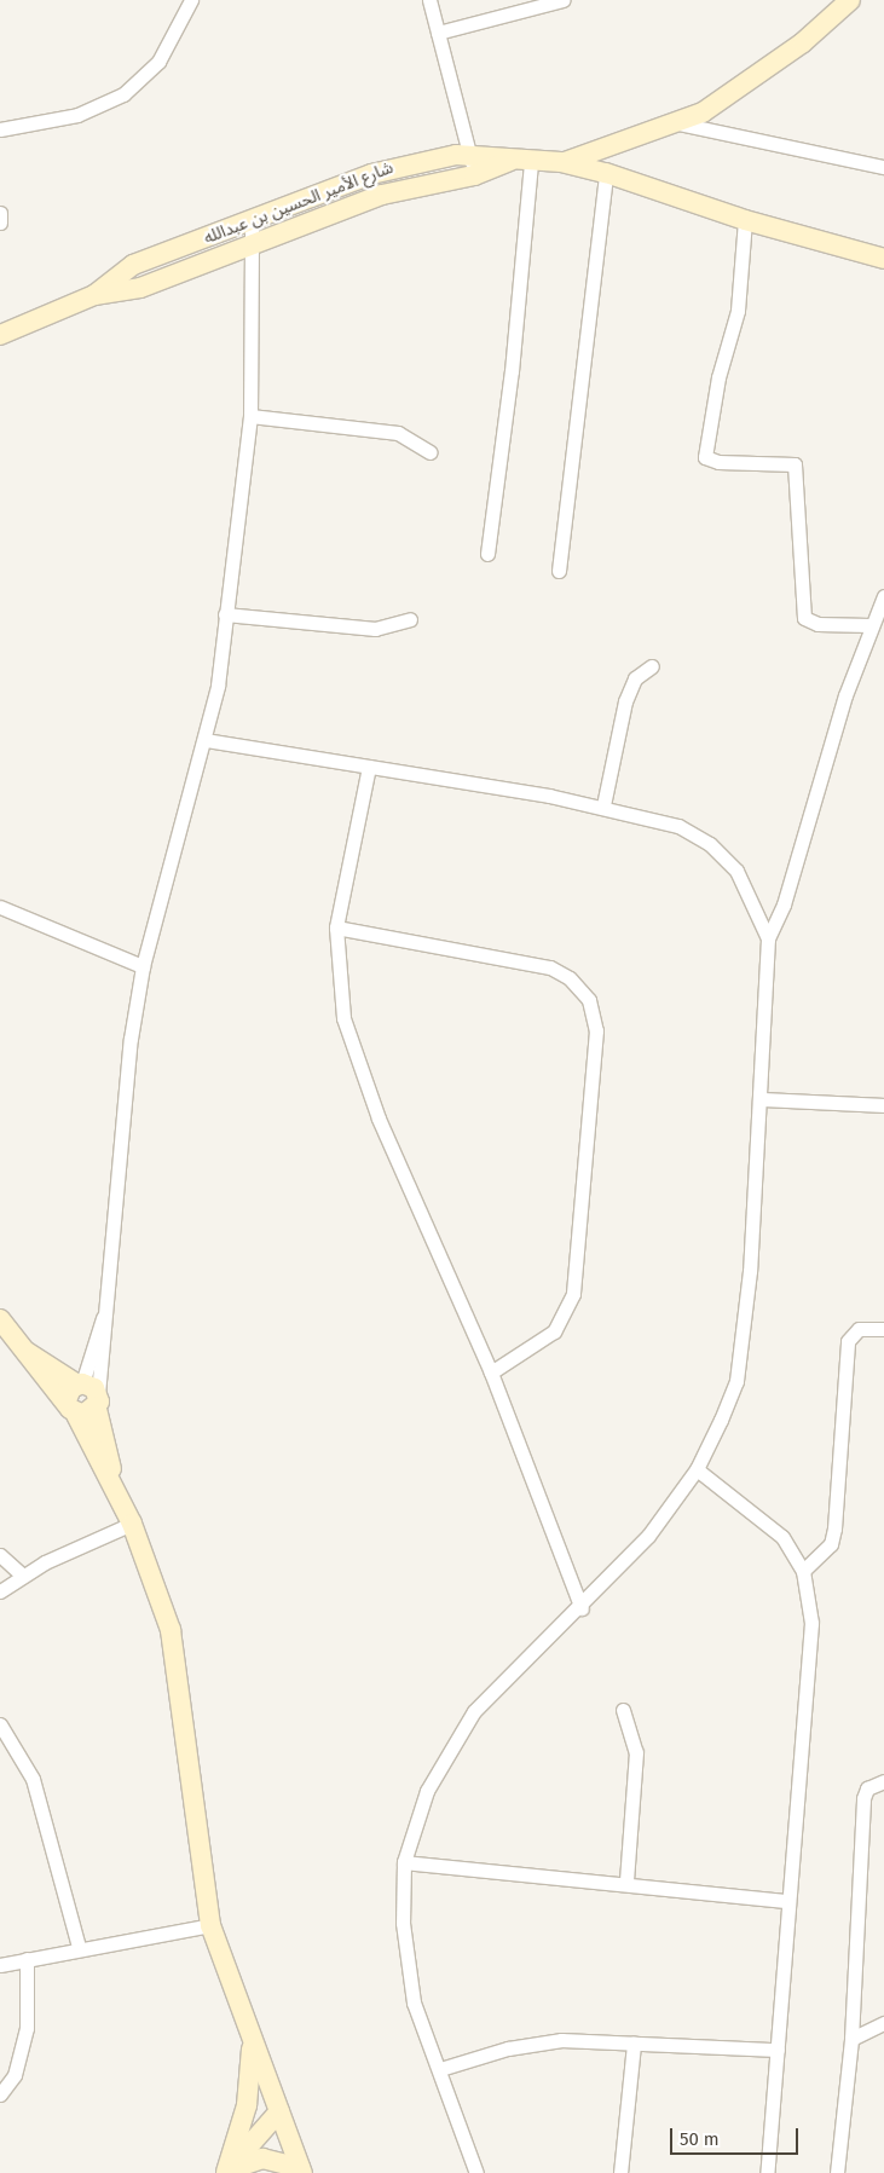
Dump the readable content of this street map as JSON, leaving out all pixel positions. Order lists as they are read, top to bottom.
{
  "streets": {
    "street": ["شارع الأمير الحسين بن عبدالله"]
  },
  "scale_bar": "50 m"
}
